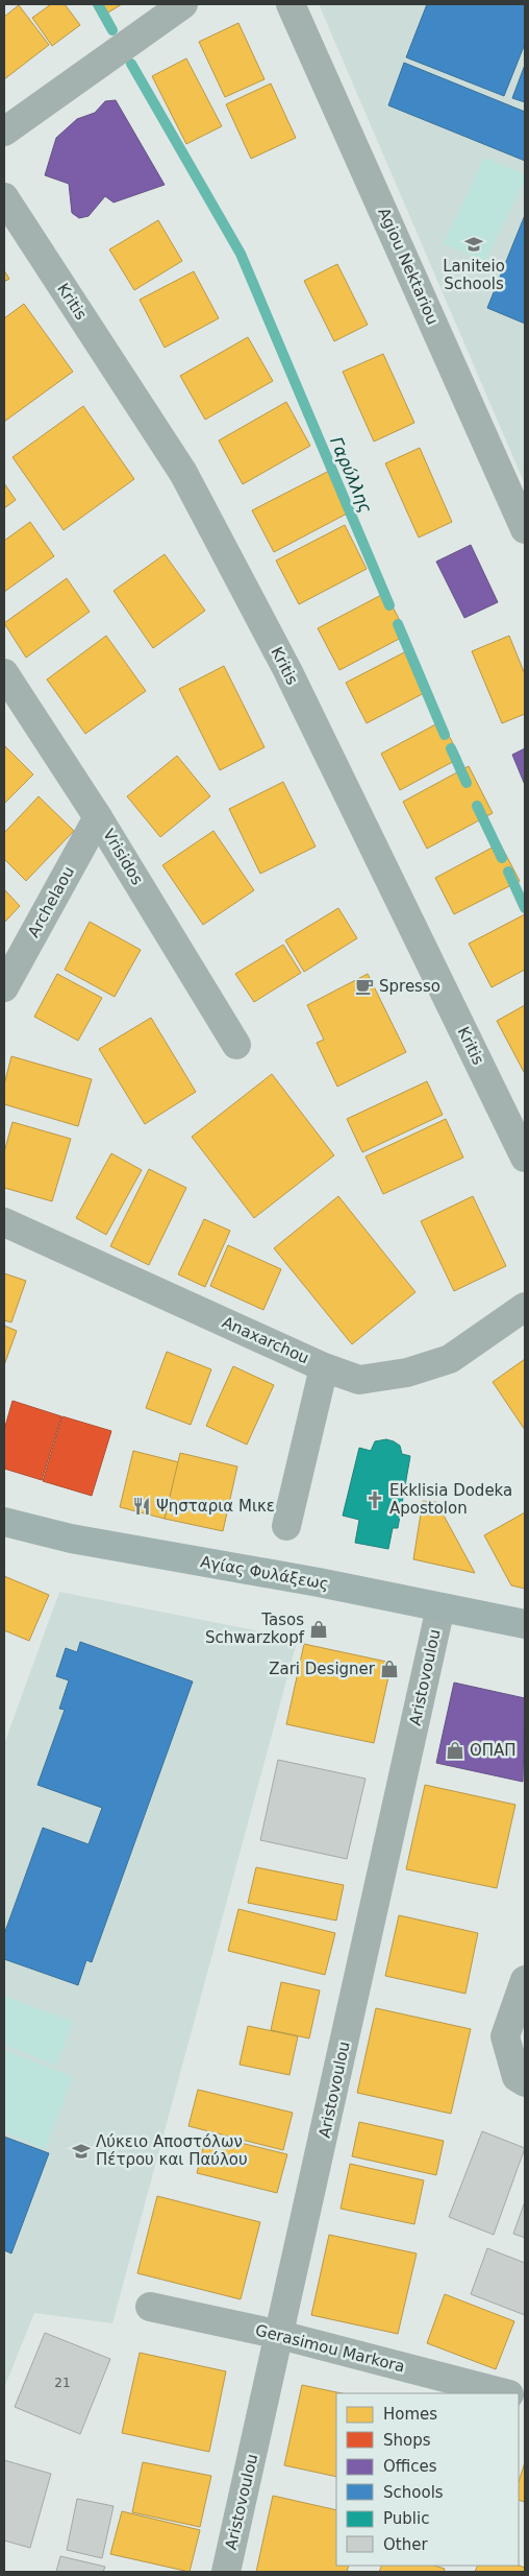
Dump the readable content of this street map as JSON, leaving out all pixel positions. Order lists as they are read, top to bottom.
{
  "streets": {
    "main road": ["Αγίας Φυλάξεως"],
    "street": [
      "Agiou Nektariou",
      "Kritis",
      "Vrisidos",
      "Archelaou",
      "Anaxarchou",
      "Aristovoulou",
      "Gerasimou Markora"
    ]
  },
  "crossings": [
    ["Vrisidos", "Archelaou"],
    ["Αγίας Φυλάξεως", "Aristovoulou"],
    ["Aristovoulou", "Gerasimou Markora"]
  ],
  "water": ["Γαρύλλης"],
  "places": {
    "school or university": ["Laniteio Schools", "Λύκειο Αποστόλων Πέτρου και Παύλου"],
    "cafe": ["Spresso"],
    "church": ["Ekklisia Dodeka Apostolon"],
    "restaurant": ["Ψησταρια Μικε"],
    "shop": ["Tasos Schwarzkopf", "Zari Designer", "ΟΠΑΠ"]
  },
  "house_numbers": ["21"],
  "legend": [
    "Homes",
    "Shops",
    "Offices",
    "Schools",
    "Public",
    "Other"
  ]
}
